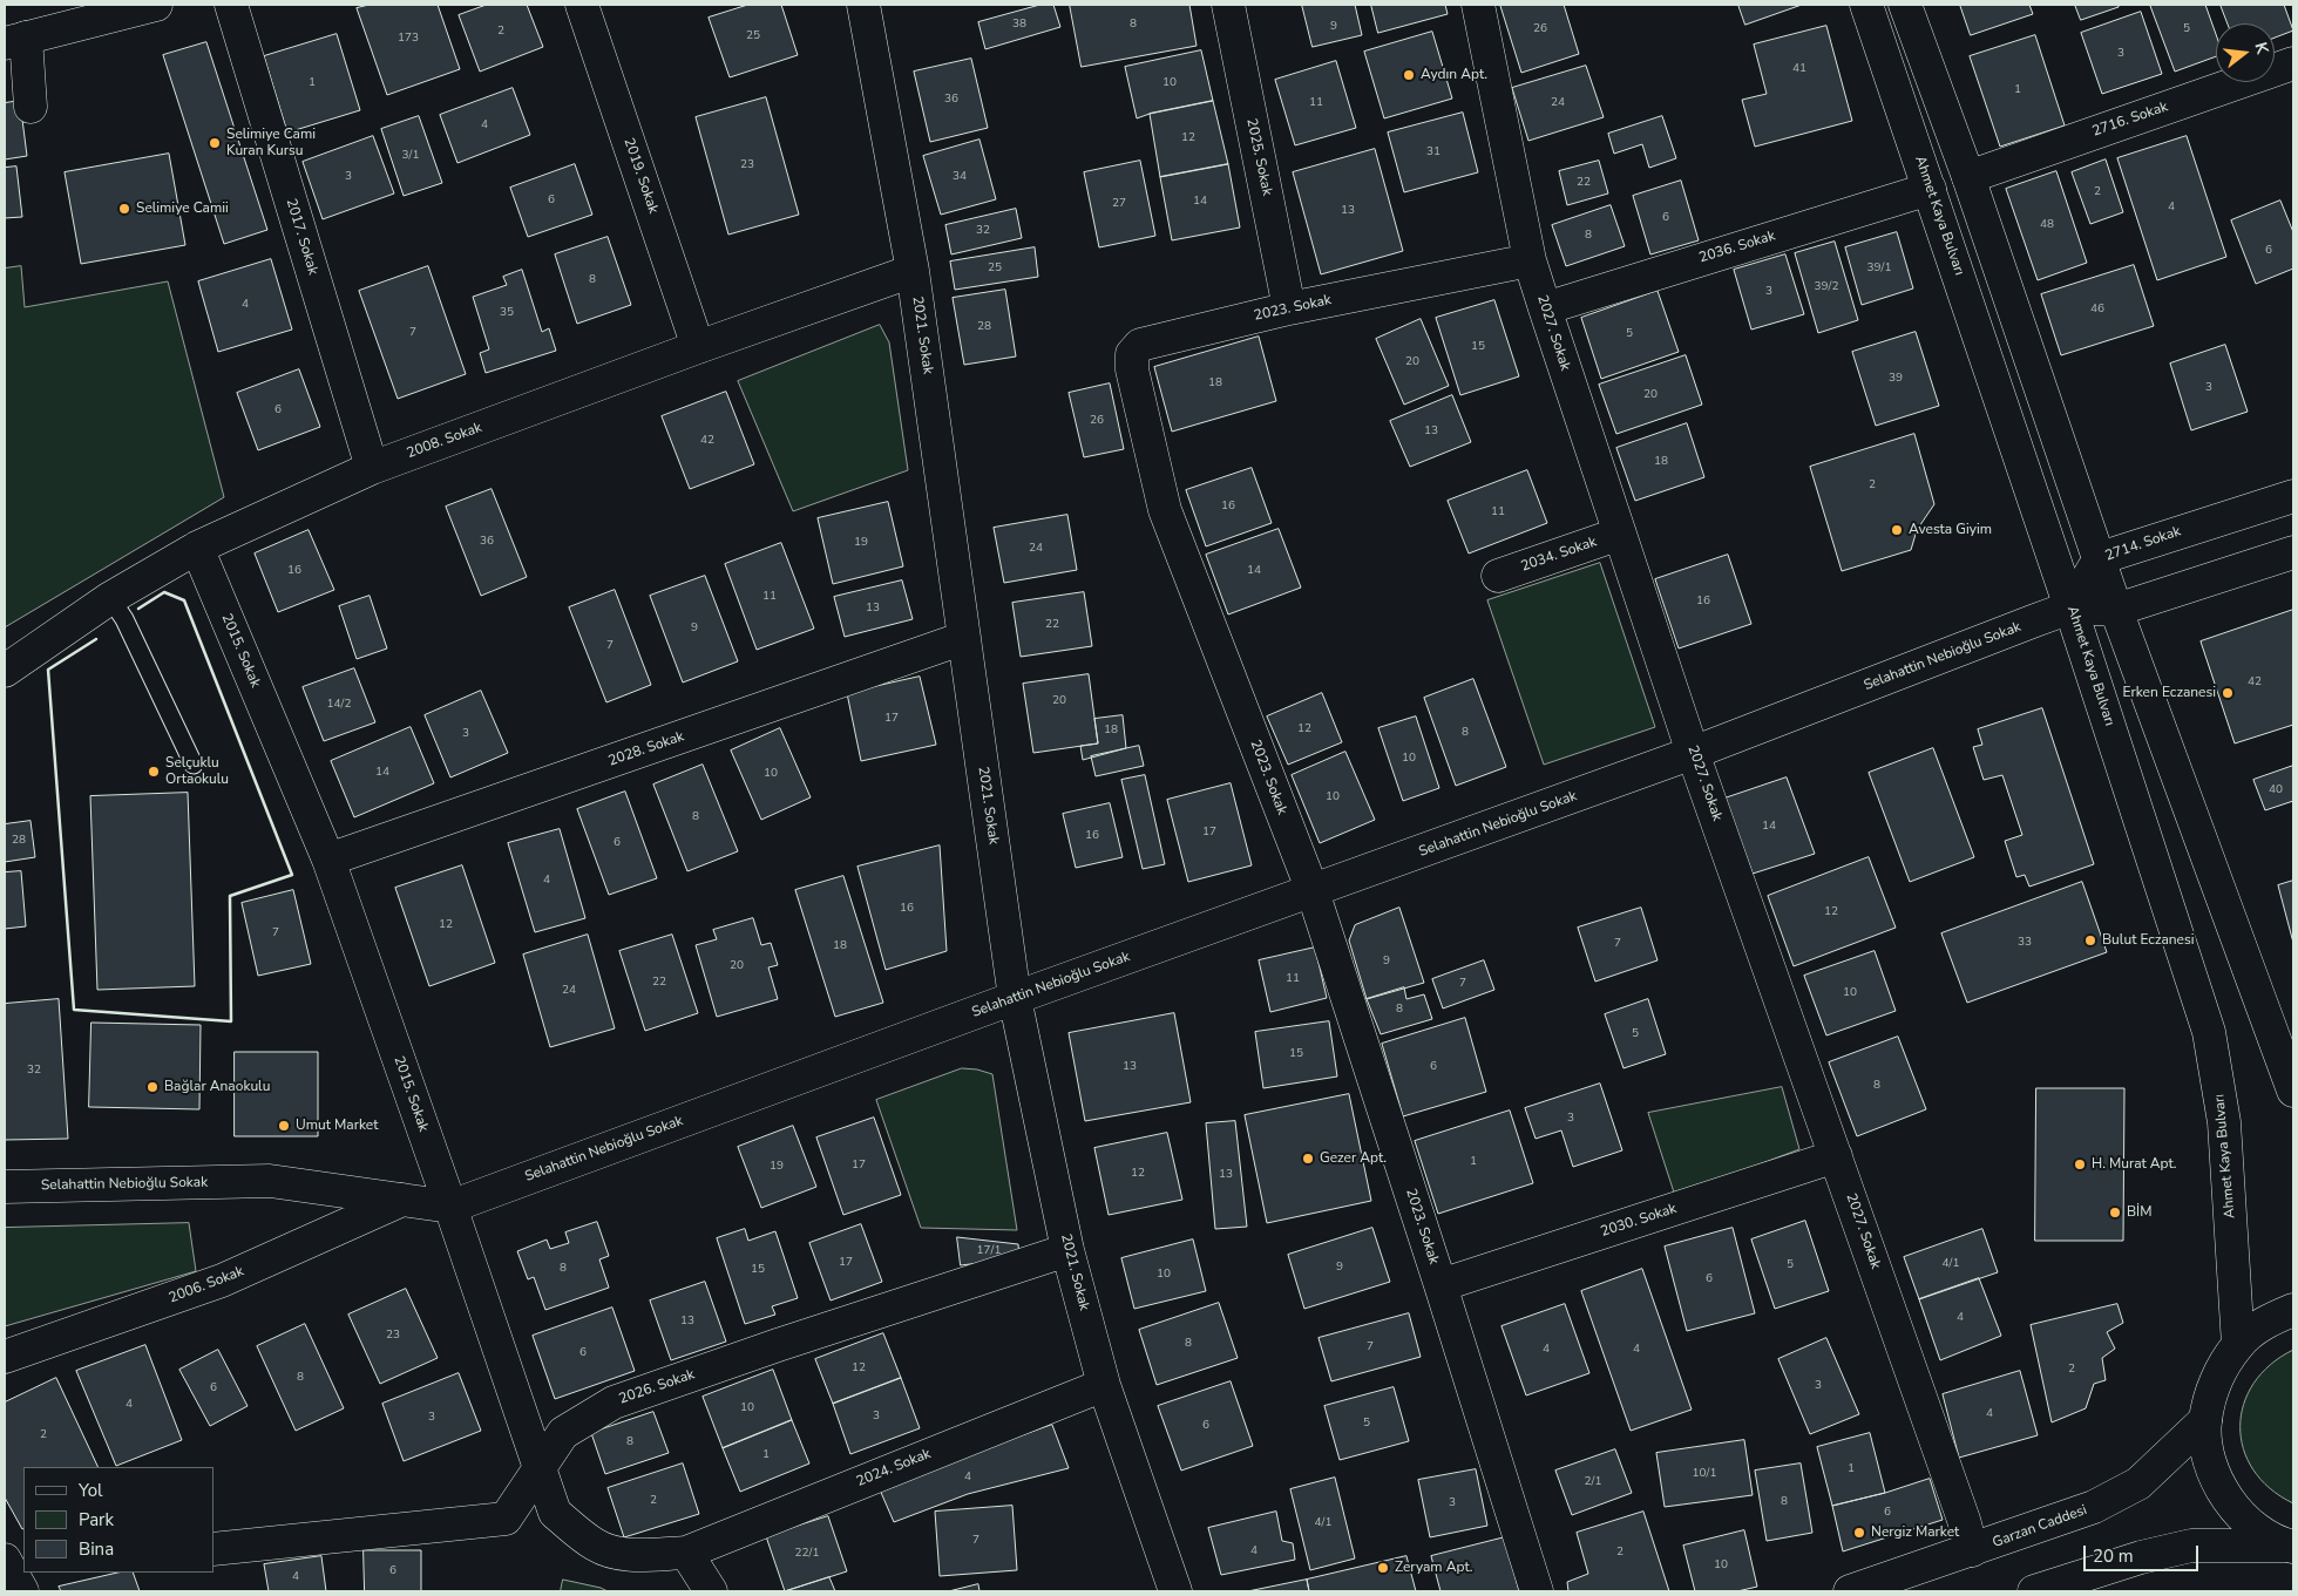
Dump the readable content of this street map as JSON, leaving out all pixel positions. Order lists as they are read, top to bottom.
{
  "streets": {
    "street": [
      "2716. Sokak",
      "2025. Sokak",
      "2019. Sokak",
      "Ahmet Kaya Bulvarı",
      "2017. Sokak",
      "2036. Sokak",
      "2023. Sokak",
      "2027. Sokak",
      "2021. Sokak",
      "2008. Sokak",
      "2714. Sokak",
      "2034. Sokak",
      "2015. Sokak",
      "Selahattin Nebioğlu Sokak",
      "2028. Sokak",
      "2030. Sokak",
      "2006. Sokak",
      "2026. Sokak",
      "2024. Sokak",
      "Garzan Caddesi"
    ]
  },
  "crossings": [
    ["2025. Sokak", "2023. Sokak"],
    ["2019. Sokak", "2008. Sokak"],
    ["Ahmet Kaya Bulvarı", "2036. Sokak"],
    ["Ahmet Kaya Bulvarı", "2714. Sokak"],
    ["Ahmet Kaya Bulvarı", "Selahattin Nebioğlu Sokak"],
    ["2017. Sokak", "2008. Sokak"],
    ["2036. Sokak", "2027. Sokak"],
    ["2023. Sokak", "2027. Sokak"],
    ["2023. Sokak", "Selahattin Nebioğlu Sokak"],
    ["2023. Sokak", "2030. Sokak"],
    ["2027. Sokak", "2034. Sokak"],
    ["2027. Sokak", "Selahattin Nebioğlu Sokak"],
    ["2027. Sokak", "2030. Sokak"],
    ["2027. Sokak", "Garzan Caddesi"],
    ["2021. Sokak", "2008. Sokak"],
    ["2021. Sokak", "Selahattin Nebioğlu Sokak"],
    ["2021. Sokak", "2028. Sokak"],
    ["2021. Sokak", "2026. Sokak"],
    ["2021. Sokak", "2024. Sokak"],
    ["2008. Sokak", "2015. Sokak"],
    ["2714. Sokak", "Selahattin Nebioğlu Sokak"],
    ["2015. Sokak", "Selahattin Nebioğlu Sokak"],
    ["2015. Sokak", "2028. Sokak"],
    ["2015. Sokak", "2026. Sokak"],
    ["2015. Sokak", "2024. Sokak"],
    ["Selahattin Nebioğlu Sokak", "2006. Sokak"]
  ],
  "places": [
    "Aydın Apt.",
    "Selimiye Cami Kuran Kursu",
    "Selimiye Camii",
    "Avesta Giyim",
    "Erken Eczanesi",
    "Selçuklu Ortaokulu",
    "Bulut Eczanesi",
    "Bağlar Anaokulu",
    "Umut Market",
    "Gezer Apt.",
    "H. Murat Apt.",
    "BİM",
    "Nergiz Market",
    "Zeryam Apt."
  ],
  "house_numbers": [
    "38",
    "8",
    "9",
    "26",
    "5",
    "2",
    "25",
    "173",
    "3",
    "41",
    "1",
    "10",
    "1",
    "36",
    "11",
    "24",
    "4",
    "12",
    "31",
    "3/1",
    "23",
    "3",
    "34",
    "22",
    "2",
    "6",
    "14",
    "27",
    "4",
    "13",
    "6",
    "48",
    "32",
    "8",
    "6",
    "25",
    "39/1",
    "8",
    "39/2",
    "3",
    "4",
    "46",
    "35",
    "28",
    "7",
    "5",
    "15",
    "20",
    "39",
    "18",
    "3",
    "20",
    "6",
    "26",
    "13",
    "42",
    "18",
    "2",
    "16",
    "11",
    "36",
    "19",
    "24",
    "16",
    "14",
    "11",
    "16",
    "13",
    "22",
    "9",
    "7",
    "42",
    "20",
    "14/2",
    "17",
    "12",
    "18",
    "8",
    "3",
    "10",
    "14",
    "10",
    "40",
    "10",
    "8",
    "14",
    "17",
    "16",
    "28",
    "6",
    "4",
    "16",
    "12",
    "12",
    "7",
    "33",
    "7",
    "18",
    "9",
    "20",
    "11",
    "22",
    "7",
    "24",
    "10",
    "8",
    "5",
    "15",
    "13",
    "6",
    "32",
    "8",
    "3",
    "1",
    "17",
    "19",
    "12",
    "13",
    "17/1",
    "17",
    "4/1",
    "5",
    "9",
    "8",
    "15",
    "10",
    "6",
    "4",
    "13",
    "23",
    "8",
    "7",
    "4",
    "4",
    "6",
    "12",
    "2",
    "8",
    "3",
    "6",
    "4",
    "10",
    "4",
    "3",
    "3",
    "5",
    "6",
    "2",
    "8",
    "1",
    "1",
    "10/1",
    "4",
    "2/1",
    "2",
    "8",
    "3",
    "6",
    "4/1",
    "7",
    "4",
    "2",
    "22/1",
    "10",
    "6",
    "4"
  ],
  "legend": ["Yol", "Park", "Bina"],
  "scale_bar": "20 m",
  "north": "right"
}
